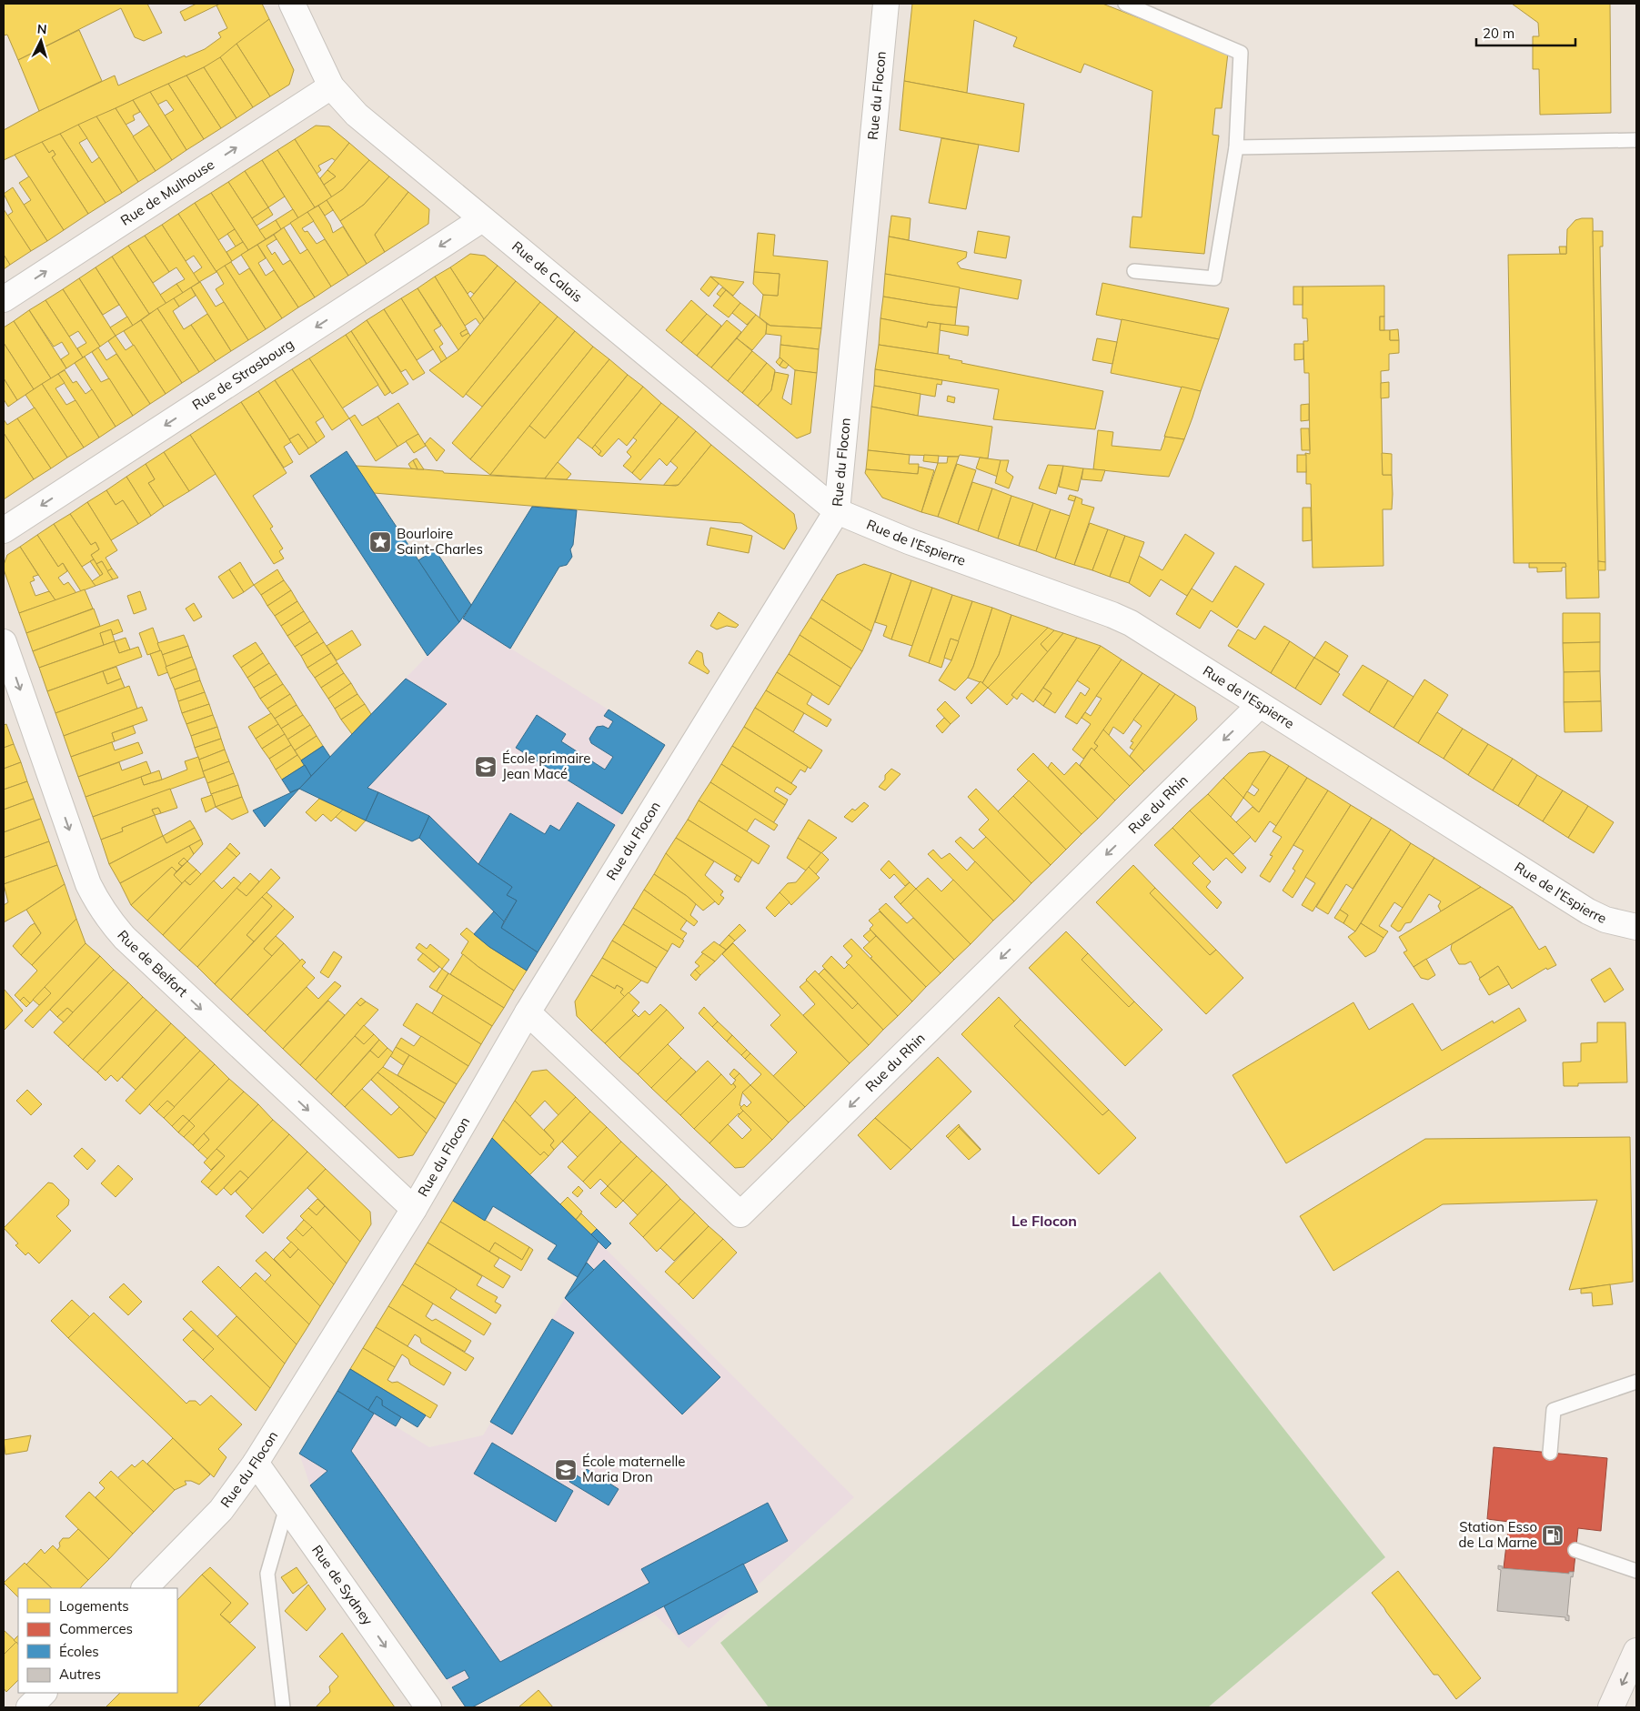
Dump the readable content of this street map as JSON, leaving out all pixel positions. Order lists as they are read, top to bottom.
{
  "streets": {
    "street": [
      "Rue du Flocon",
      "Rue de Mulhouse",
      "Rue de Calais",
      "Rue de Strasbourg",
      "Rue de l'Espierre",
      "Rue du Rhin",
      "Rue de Belfort",
      "Rue de Sydney"
    ]
  },
  "crossings": [
    ["Rue du Flocon", "Rue de Calais"],
    ["Rue du Flocon", "Rue de l'Espierre"],
    ["Rue du Flocon", "Rue du Rhin"],
    ["Rue du Flocon", "Rue de Belfort"],
    ["Rue du Flocon", "Rue de Sydney"],
    ["Rue de Mulhouse", "Rue de Calais"],
    ["Rue de Calais", "Rue de Strasbourg"],
    ["Rue de Calais", "Rue de l'Espierre"],
    ["Rue de l'Espierre", "Rue du Rhin"]
  ],
  "one_way": [
    "Rue de Mulhouse",
    "Rue de Strasbourg",
    "Rue de Belfort",
    "Rue de Sydney"
  ],
  "districts": ["Le Flocon"],
  "places": {
    "place": ["Bourloire Saint-Charles"],
    "school or university": ["École primaire Jean Macé", "École maternelle Maria Dron"],
    "fuel station": ["Station Esso de La Marne"]
  },
  "legend": [
    "Logements",
    "Commerces",
    "Écoles",
    "Autres"
  ],
  "scale_bar": "20 m",
  "north": "top"
}
